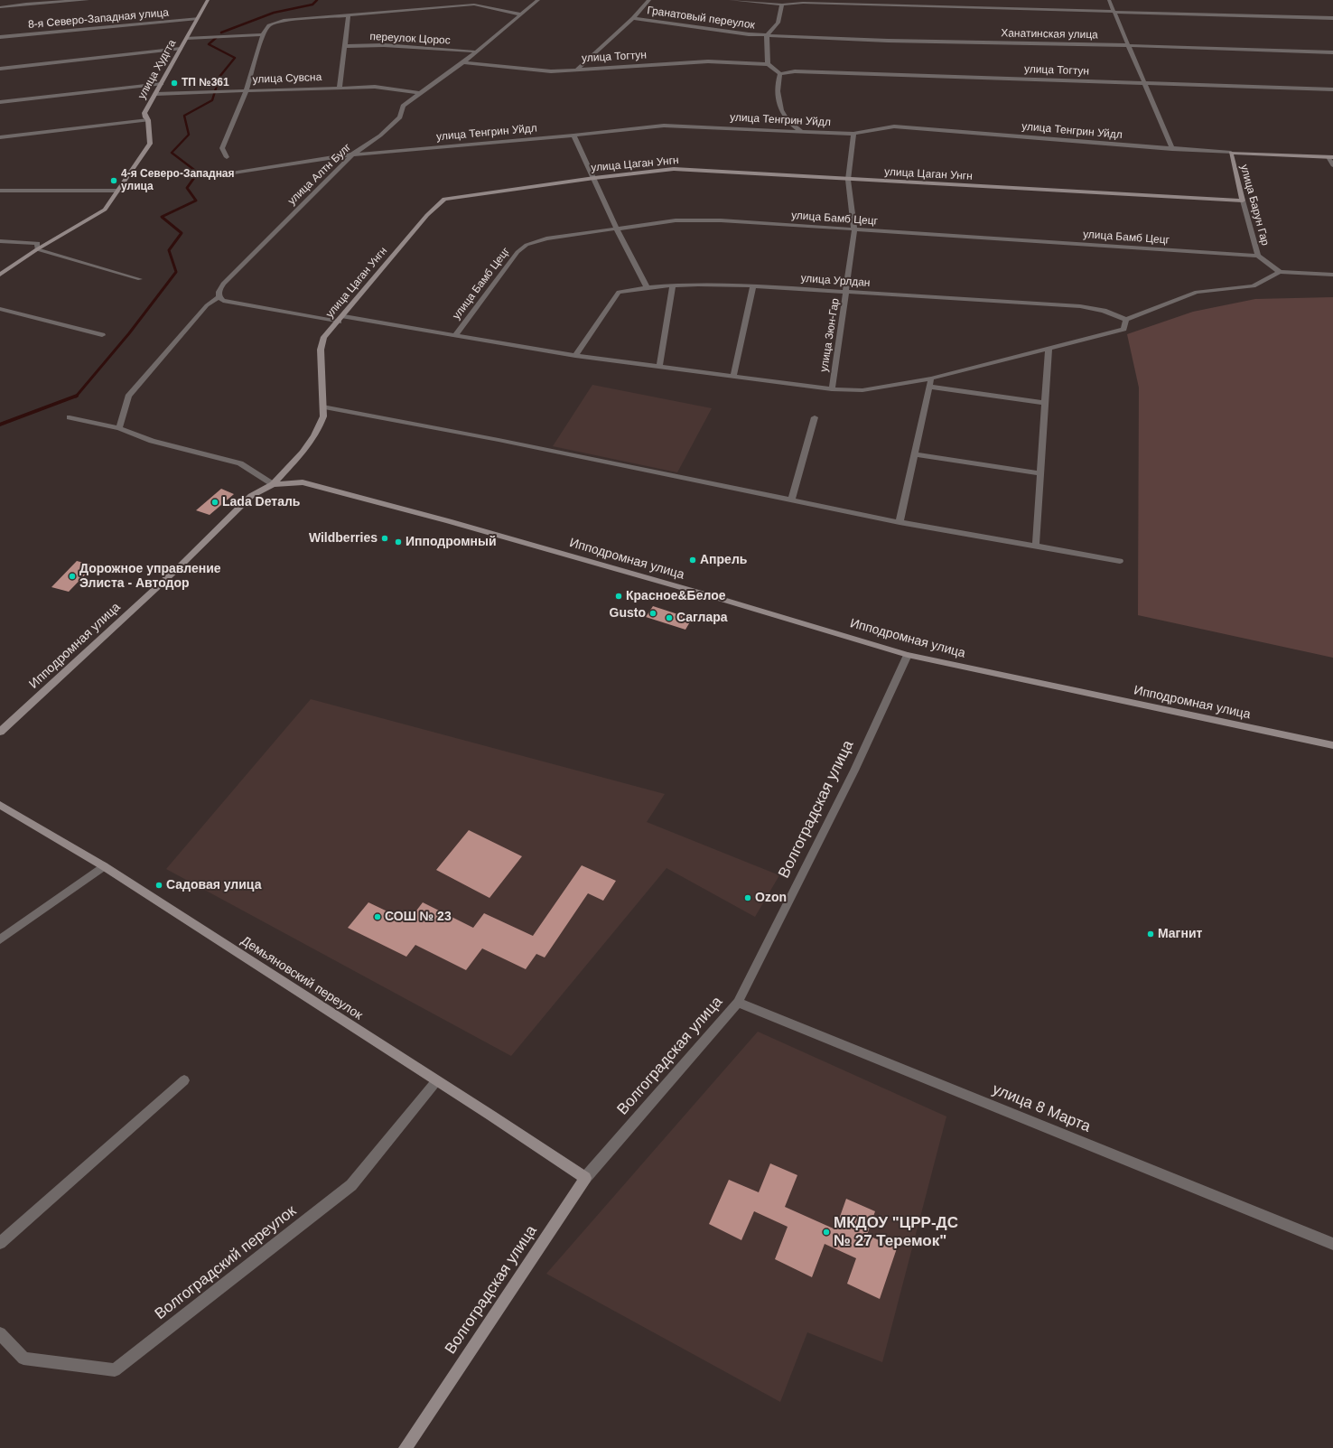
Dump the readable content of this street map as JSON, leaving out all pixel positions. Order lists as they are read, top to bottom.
{
  "streets": {
    "street": [
      "Гранатовый переулок",
      "8-я Северо-Западная улица",
      "Ханатинская улица",
      "переулок Цорос",
      "улица Тогтун",
      "улица Худгта",
      "улица Сувсна",
      "улица Тенгрин Уйдл",
      "улица Цаган Унгн",
      "улица Алтн Булг",
      "улица Барун Гар",
      "улица Бамб Цецг",
      "улица Урлдан",
      "улица Зюн-Гар",
      "Ипподромная улица",
      "Волгоградская улица",
      "Демьяновский переулок",
      "улица 8 Марта",
      "Волгоградский переулок"
    ]
  },
  "crossings": [
    ["Гранатовый переулок", "Ханатинская улица"],
    ["8-я Северо-Западная улица", "улица Худгта"],
    ["переулок Цорос", "улица Алтн Булг"],
    ["улица Тогтун", "улица Алтн Булг"],
    ["улица Худгта", "улица Сувсна"],
    ["улица Сувсна", "улица Алтн Булг"],
    ["улица Тенгрин Уйдл", "улица Алтн Булг"],
    ["улица Тенгрин Уйдл", "улица Барун Гар"],
    ["улица Тенгрин Уйдл", "улица Зюн-Гар"],
    ["улица Цаган Унгн", "улица Барун Гар"],
    ["улица Цаган Унгн", "улица Зюн-Гар"],
    ["улица Цаган Унгн", "Ипподромная улица"],
    ["улица Барун Гар", "улица Бамб Цецг"],
    ["улица Бамб Цецг", "улица Зюн-Гар"],
    ["улица Урлдан", "улица Зюн-Гар"],
    ["Ипподромная улица", "Волгоградская улица"],
    ["Волгоградская улица", "Демьяновский переулок"],
    ["Волгоградская улица", "улица 8 Марта"],
    ["Демьяновский переулок", "Волгоградский переулок"]
  ],
  "places": [
    "ТП №361",
    "4-я Северо-Западная улица",
    "Lada Dеталь",
    "Wildberries",
    "Ипподромный",
    "Апрель",
    "Дорожное управление Элиста - Автодор",
    "Красное&Белое",
    "Gusto",
    "Саглара",
    "Садовая улица",
    "Ozon",
    "СОШ № 23",
    "Магнит",
    "МКДОУ \"ЦРР-ДС № 27 Теремок\""
  ]
}
